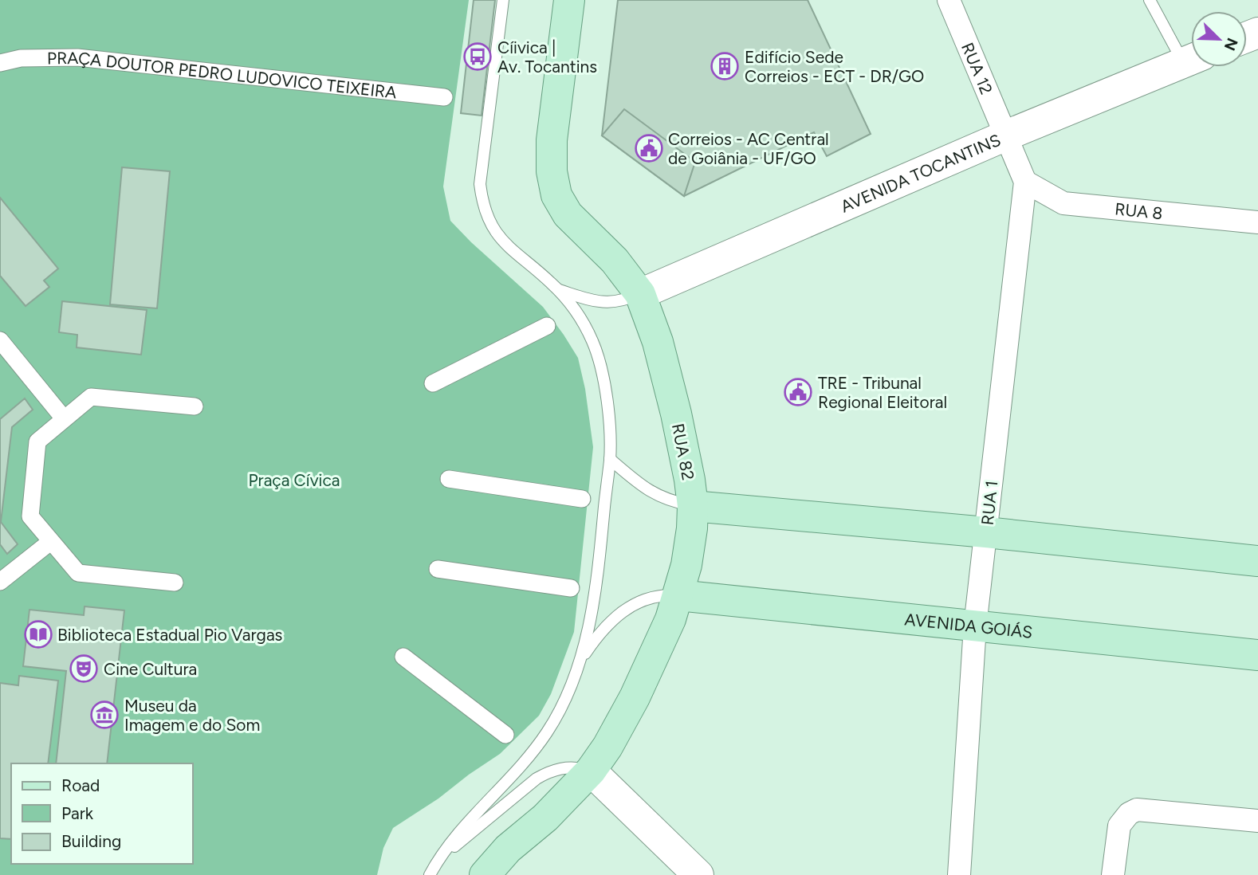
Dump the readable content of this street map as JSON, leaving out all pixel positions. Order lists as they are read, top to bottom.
{
  "streets": {
    "main road": ["AVENIDA TOCANTINS", "RUA 82", "AVENIDA GOIÁS"],
    "street": [
      "RUA 12",
      "PRAÇA DOUTOR PEDRO LUDOVICO TEIXEIRA",
      "RUA 8",
      "RUA 1"
    ]
  },
  "crossings": [
    ["RUA 12", "AVENIDA TOCANTINS"],
    ["RUA 12", "RUA 1"],
    ["AVENIDA TOCANTINS", "RUA 82"],
    ["AVENIDA TOCANTINS", "RUA 1"],
    ["RUA 8", "RUA 1"],
    ["RUA 82", "AVENIDA GOIÁS"],
    ["RUA 1", "AVENIDA GOIÁS"]
  ],
  "parks": ["Praça Cívica"],
  "places": {
    "bus stop": ["Cíivica | Av. Tocantins"],
    "building": ["Edifício Sede Correios - ECT - DR/GO"],
    "public building": ["Correios - AC Central de Goiânia - UF/GO", "TRE - Tribunal Regional Eleitoral"],
    "library": ["Biblioteca Estadual Pio Vargas"],
    "theatre": ["Cine Cultura"],
    "museum": ["Museu da Imagem e do Som"]
  },
  "legend": ["Road", "Park", "Building"],
  "north": "bottom right"
}
